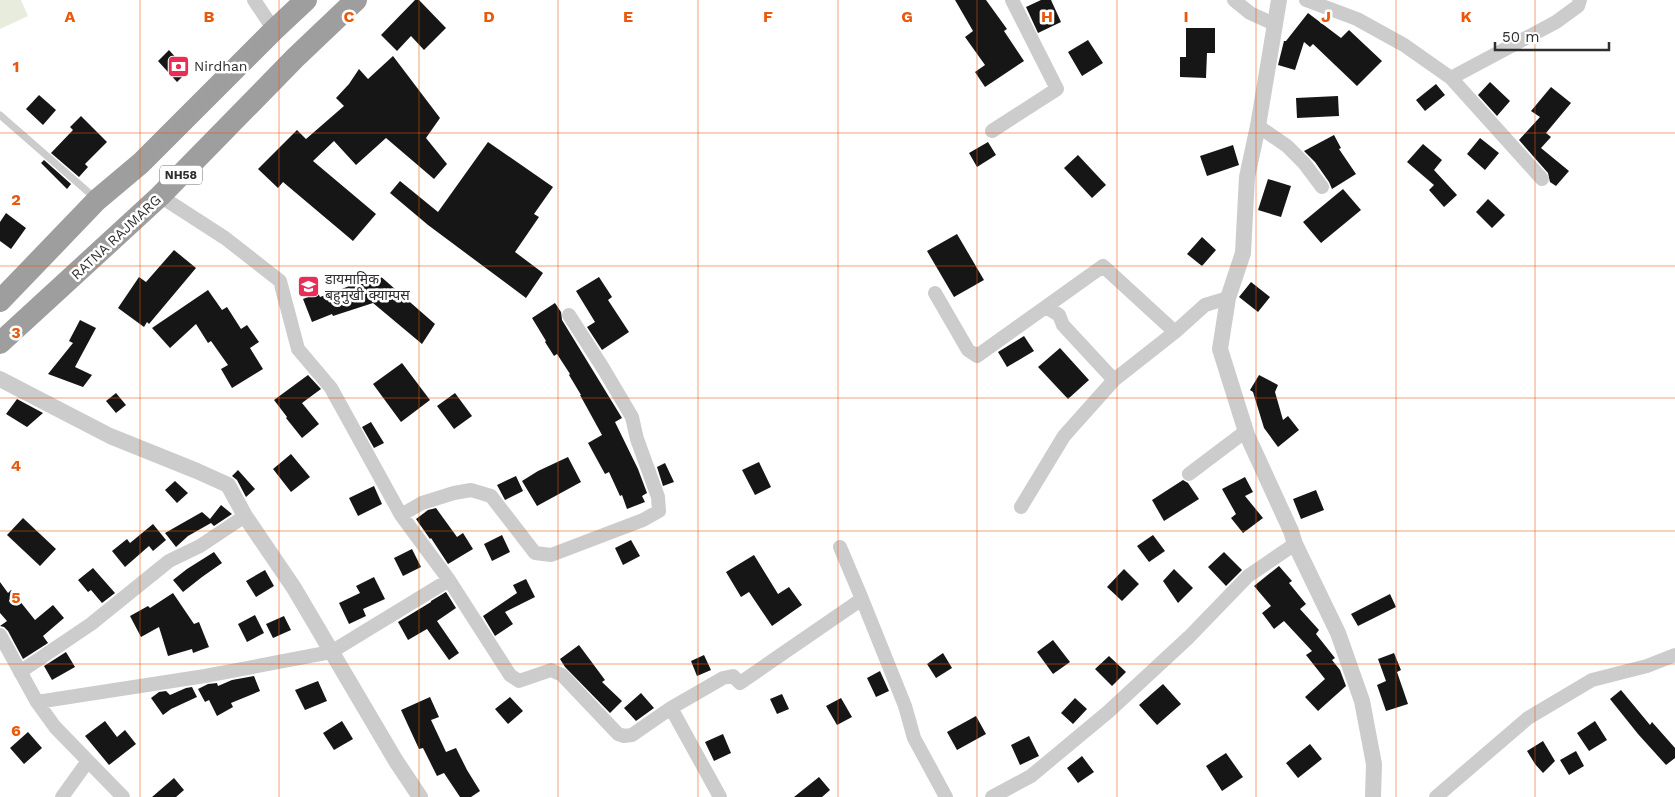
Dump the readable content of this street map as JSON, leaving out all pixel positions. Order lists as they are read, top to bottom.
{
  "streets": {
    "highway": ["NH58", "RATNA RAJMARG"]
  },
  "places": {
    "bank": ["Nirdhan"],
    "school or university": ["डायमामिक बहुमुखी क्याम्पस"]
  },
  "scale_bar": "50 m",
  "grid": {
    "columns": [
      "A",
      "B",
      "C",
      "D",
      "E",
      "F",
      "G",
      "H",
      "I",
      "J",
      "K"
    ],
    "rows": [
      "1",
      "2",
      "3",
      "4",
      "5",
      "6"
    ]
  }
}
